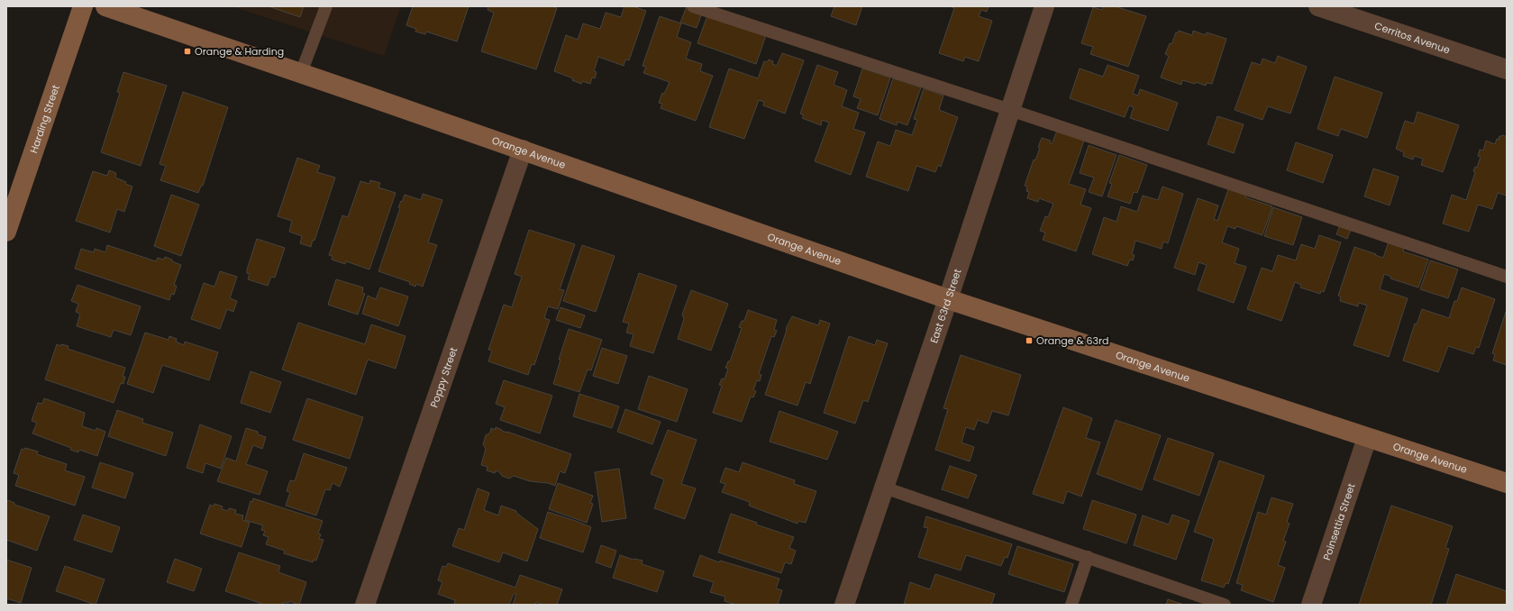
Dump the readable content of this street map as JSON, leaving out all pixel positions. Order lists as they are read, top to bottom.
{
  "streets": {
    "street": [
      "Cerritos Avenue",
      "Harding Street",
      "Orange Avenue",
      "East 63rd Street",
      "Poppy Street",
      "Poinsettia Street"
    ]
  },
  "crossings": [
    ["Orange Avenue", "East 63rd Street"],
    ["Orange Avenue", "Poppy Street"],
    ["Orange Avenue", "Poinsettia Street"]
  ],
  "places": {
    "transit": ["Orange & Harding", "Orange & 63rd"]
  }
}
